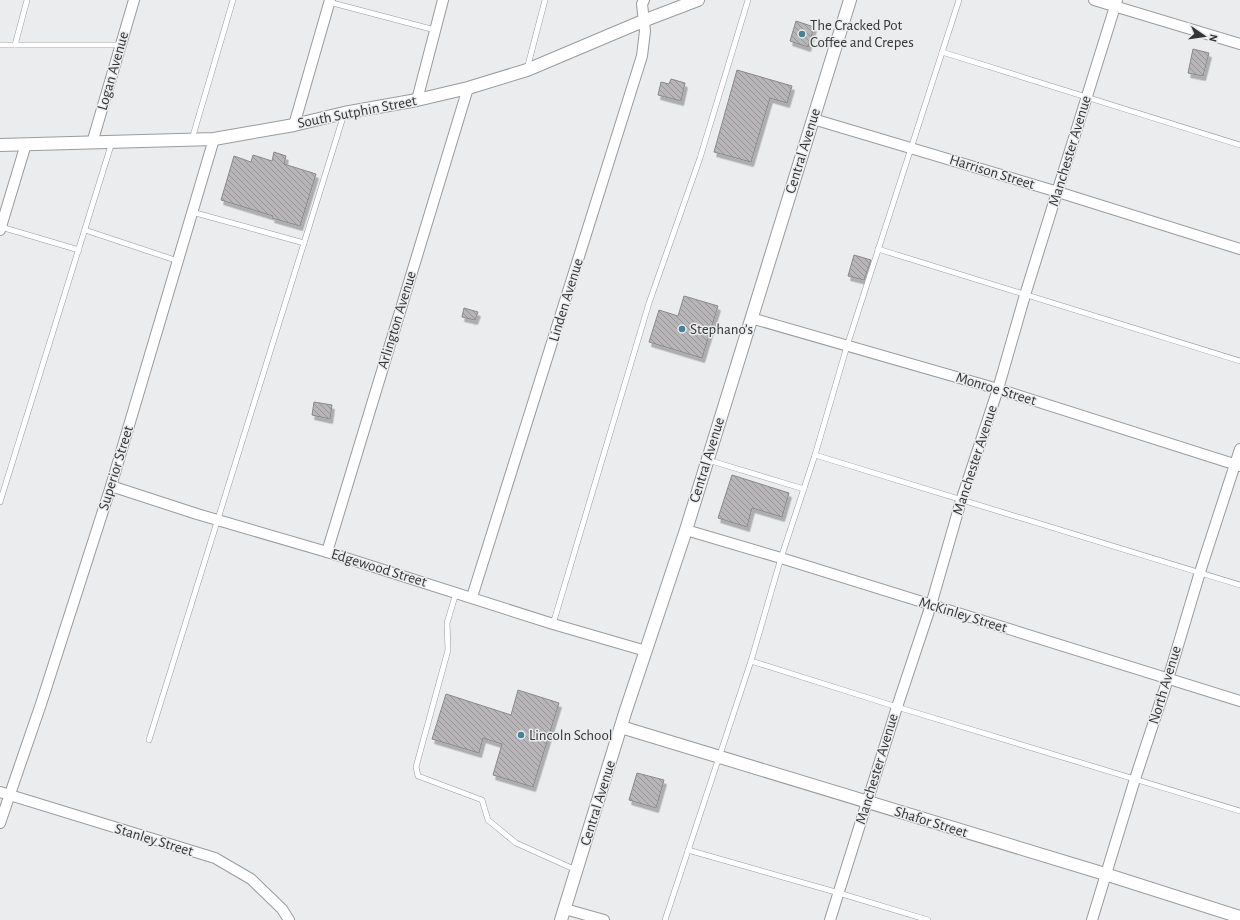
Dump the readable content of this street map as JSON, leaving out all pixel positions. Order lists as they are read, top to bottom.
{
  "streets": {
    "street": [
      "Logan Avenue",
      "South Sutphin Street",
      "Central Avenue",
      "Manchester Avenue",
      "Harrison Street",
      "Linden Avenue",
      "Arlington Avenue",
      "Monroe Street",
      "Superior Street",
      "Edgewood Street",
      "McKinley Street",
      "North Avenue",
      "Shafor Street",
      "Stanley Street"
    ]
  },
  "crossings": [
    ["Logan Avenue", "South Sutphin Street"],
    ["South Sutphin Street", "Linden Avenue"],
    ["South Sutphin Street", "Arlington Avenue"],
    ["South Sutphin Street", "Superior Street"],
    ["Central Avenue", "Harrison Street"],
    ["Central Avenue", "Monroe Street"],
    ["Central Avenue", "Edgewood Street"],
    ["Central Avenue", "McKinley Street"],
    ["Central Avenue", "Shafor Street"],
    ["Manchester Avenue", "Harrison Street"],
    ["Manchester Avenue", "Monroe Street"],
    ["Manchester Avenue", "McKinley Street"],
    ["Manchester Avenue", "Shafor Street"],
    ["Linden Avenue", "Edgewood Street"],
    ["Arlington Avenue", "Edgewood Street"],
    ["Monroe Street", "North Avenue"],
    ["Superior Street", "Edgewood Street"],
    ["Superior Street", "Stanley Street"],
    ["McKinley Street", "North Avenue"],
    ["North Avenue", "Shafor Street"]
  ],
  "places": ["The Cracked Pot Coffee and Crepes", "Stephano’s", "Lincoln School"],
  "north": "right"
}
